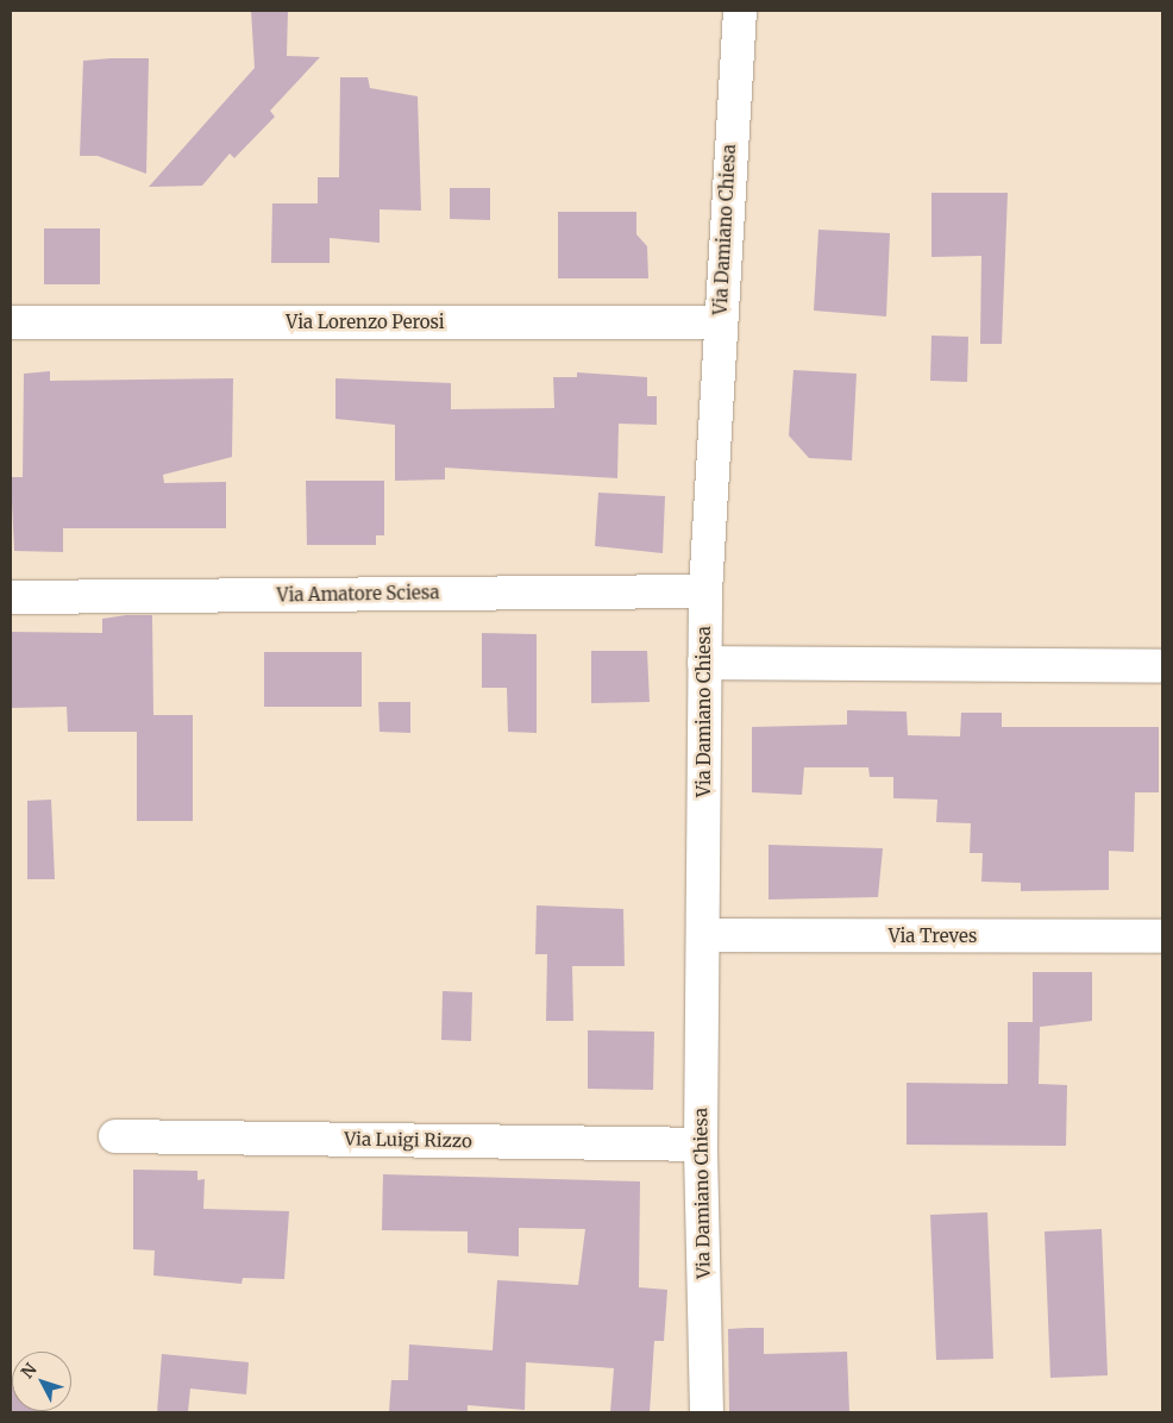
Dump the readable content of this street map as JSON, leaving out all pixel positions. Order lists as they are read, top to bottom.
{
  "streets": {
    "street": [
      "Via Damiano Chiesa",
      "Via Lorenzo Perosi",
      "Via Amatore Sciesa",
      "Via Treves",
      "Via Luigi Rizzo"
    ]
  },
  "crossings": [
    ["Via Damiano Chiesa", "Via Lorenzo Perosi"],
    ["Via Damiano Chiesa", "Via Amatore Sciesa"],
    ["Via Damiano Chiesa", "Via Treves"],
    ["Via Damiano Chiesa", "Via Luigi Rizzo"]
  ],
  "north": "top left"
}
